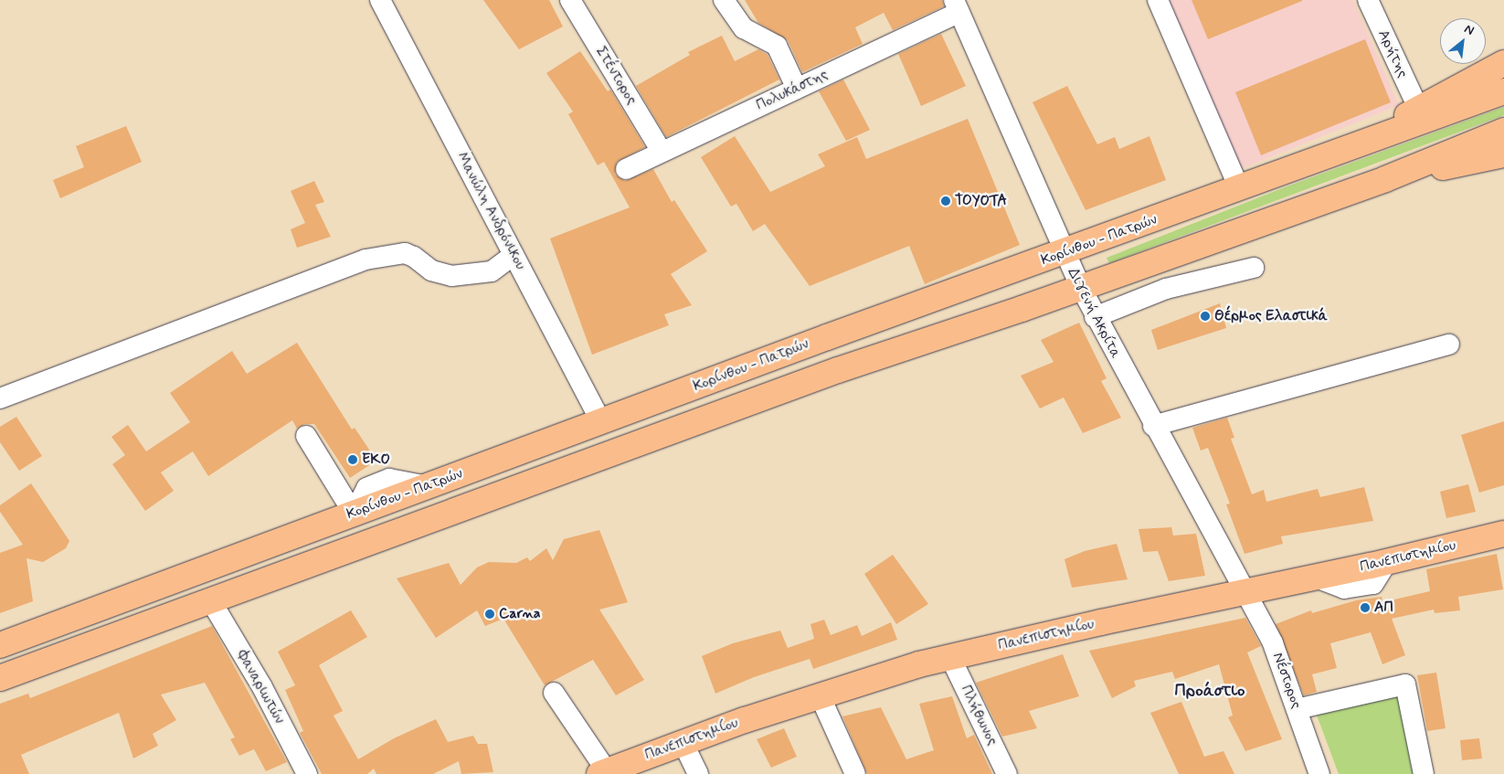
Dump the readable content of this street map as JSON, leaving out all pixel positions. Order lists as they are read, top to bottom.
{
  "streets": {
    "main road": ["Κορίνθου - Πατρών", "Πανεπιστημίου"],
    "street": [
      "Αρήτης",
      "Στέντορος",
      "Πολυκάστης",
      "Μανώλη Ανδρόνικου",
      "Διγενή Ακρίτα",
      "Νέστορος",
      "Φαναριωτών",
      "Πλήθωνος"
    ]
  },
  "crossings": [
    ["Στέντορος", "Πολυκάστης"],
    ["Πολυκάστης", "Διγενή Ακρίτα"],
    ["Μανώλη Ανδρόνικου", "Κορίνθου - Πατρών"],
    ["Κορίνθου - Πατρών", "Διγενή Ακρίτα"],
    ["Διγενή Ακρίτα", "Πανεπιστημίου"],
    ["Διγενή Ακρίτα", "Νέστορος"],
    ["Πανεπιστημίου", "Νέστορος"],
    ["Πανεπιστημίου", "Πλήθωνος"]
  ],
  "districts": ["Προάστιο"],
  "places": [
    "TOYOTA",
    "Θέρμος Ελαστικά",
    "EKO",
    "ΑΠ",
    "Carna"
  ],
  "north": "top right"
}
